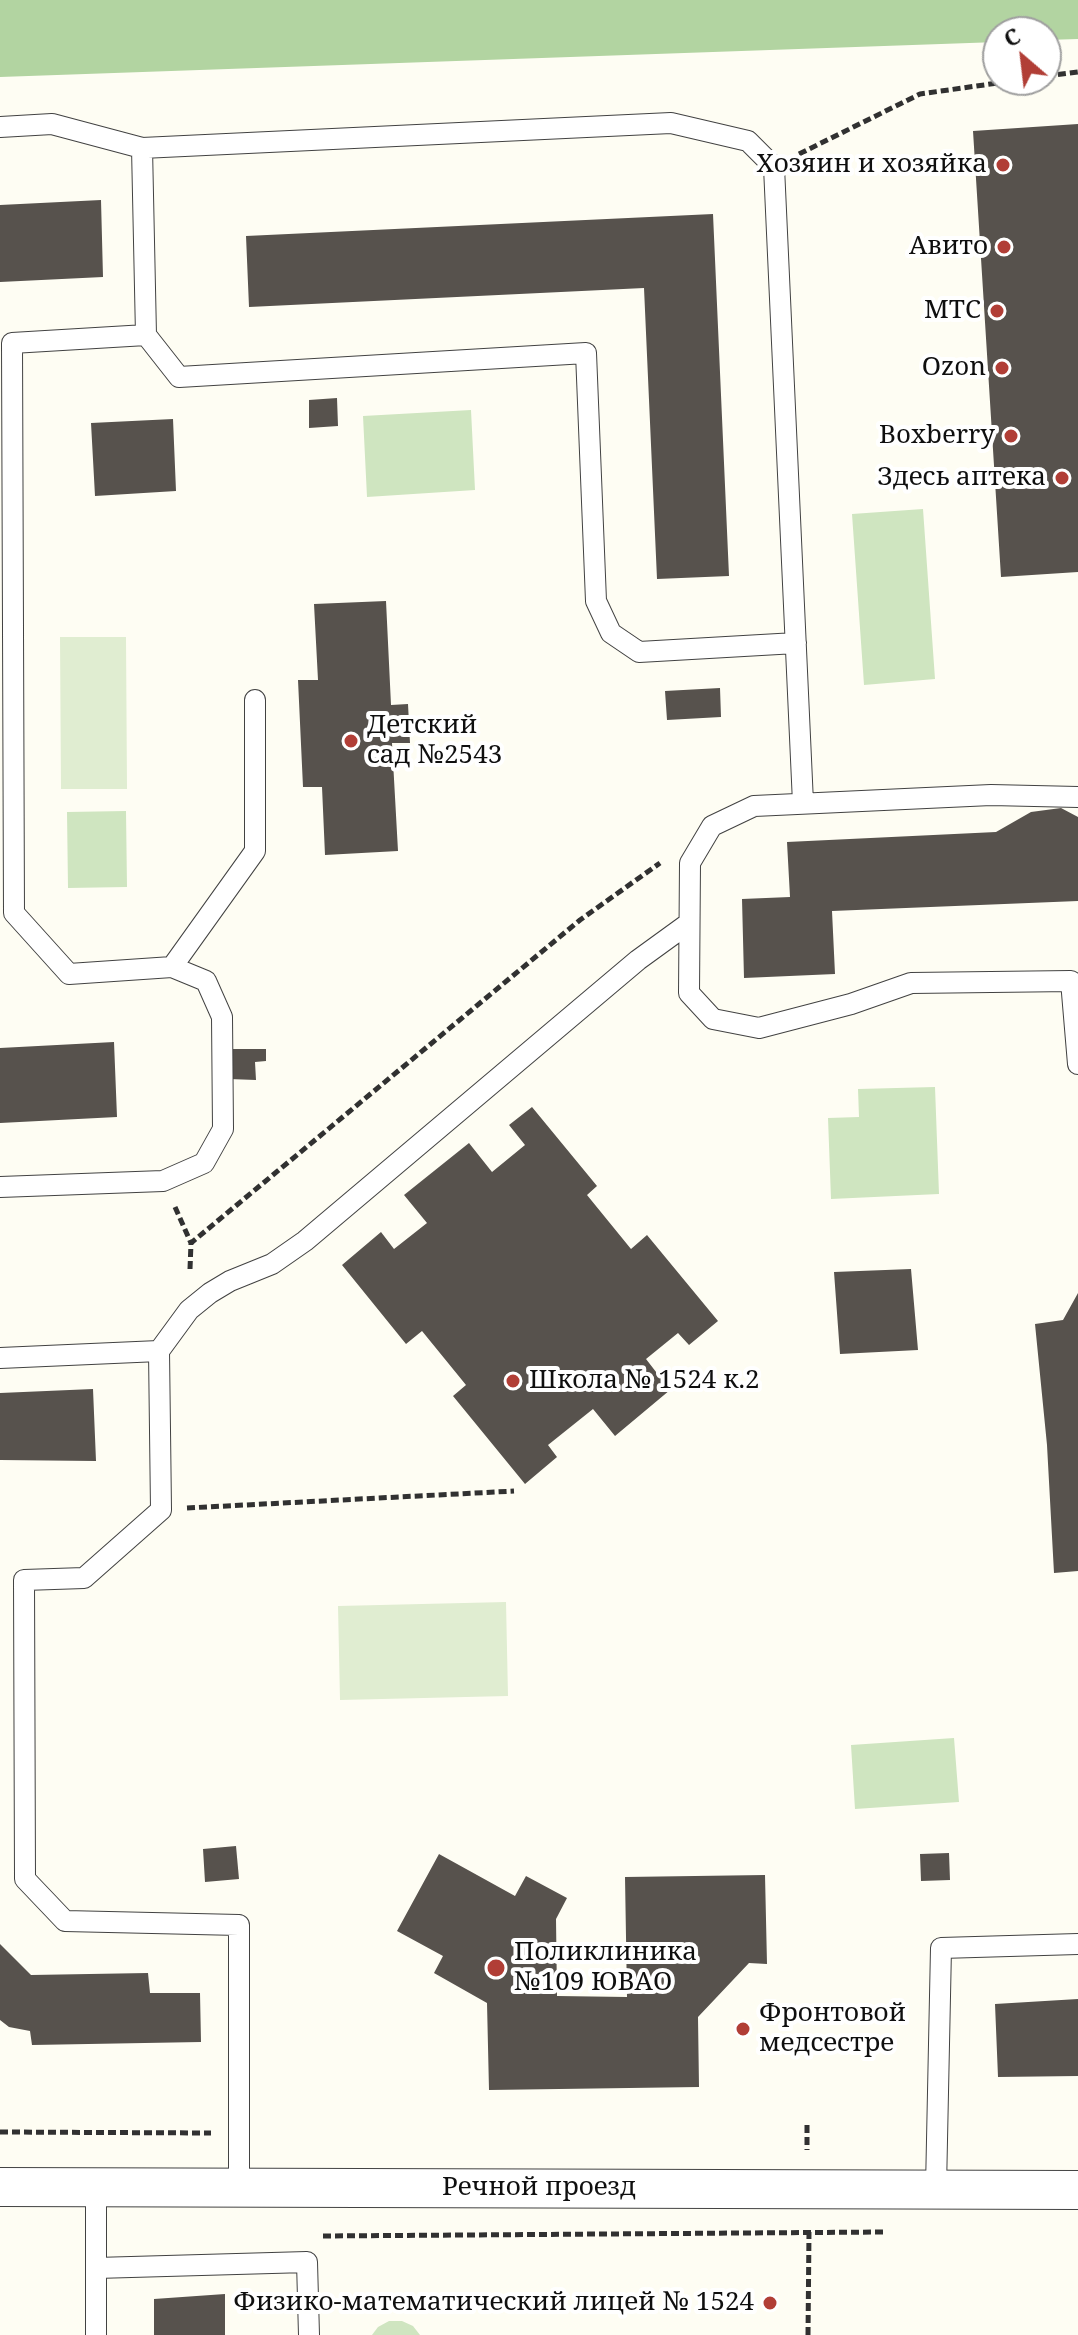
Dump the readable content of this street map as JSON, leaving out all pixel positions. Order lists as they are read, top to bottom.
{
  "streets": {
    "street": ["Речной проезд"]
  },
  "places": [
    "Хозяин и хозяйка",
    "Авито",
    "МТС",
    "Ozon",
    "Boxberry",
    "Здесь аптека",
    "Детский сад №2543",
    "Школа № 1524 к.2",
    "Поликлиника №109 ЮВАО",
    "Фронтовой медсестре",
    "Физико-математический лицей № 1524"
  ],
  "north": "top left"
}
